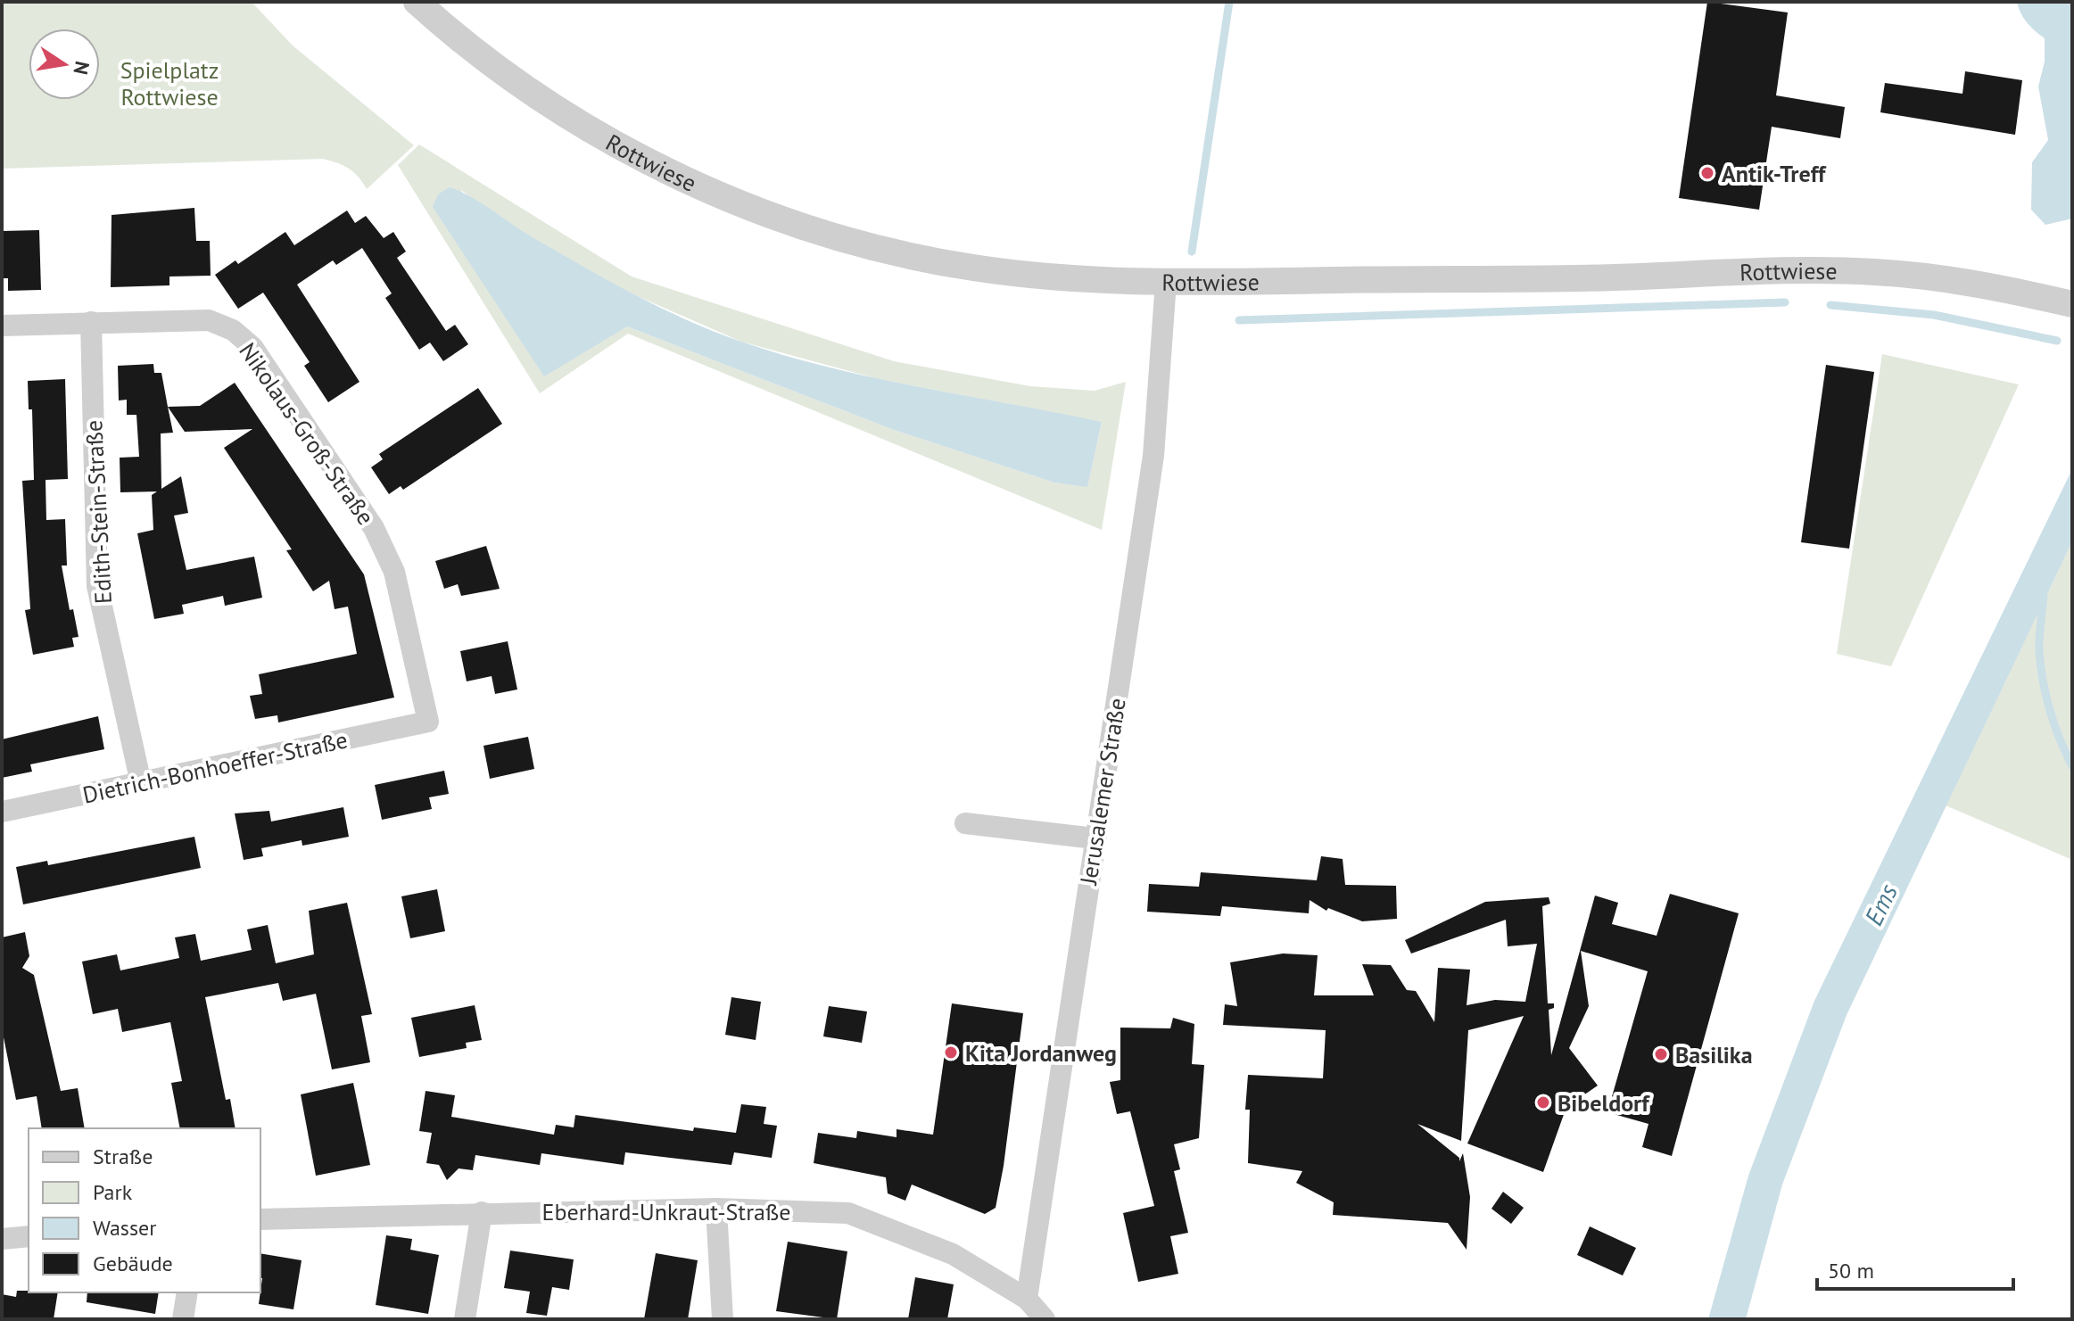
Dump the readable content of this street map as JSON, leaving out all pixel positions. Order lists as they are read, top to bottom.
{
  "streets": {
    "street": [
      "Rottwiese",
      "Nikolaus-Groß-Straße",
      "Edith-Stein-Straße",
      "Dietrich-Bonhoeffer-Straße",
      "Jerusalemer Straße",
      "Eberhard-Unkraut-Straße"
    ]
  },
  "crossings": [
    ["Rottwiese", "Jerusalemer Straße"],
    ["Nikolaus-Groß-Straße", "Edith-Stein-Straße"],
    ["Nikolaus-Groß-Straße", "Dietrich-Bonhoeffer-Straße"],
    ["Edith-Stein-Straße", "Dietrich-Bonhoeffer-Straße"],
    ["Jerusalemer Straße", "Eberhard-Unkraut-Straße"]
  ],
  "water": ["Ems"],
  "parks": ["Spielplatz Rottwiese"],
  "places": [
    "Antik-Treff",
    "Kita Jordanweg",
    "Basilika",
    "Bibeldorf"
  ],
  "legend": [
    "Straße",
    "Park",
    "Wasser",
    "Gebäude"
  ],
  "scale_bar": "50 m",
  "north": "right"
}
